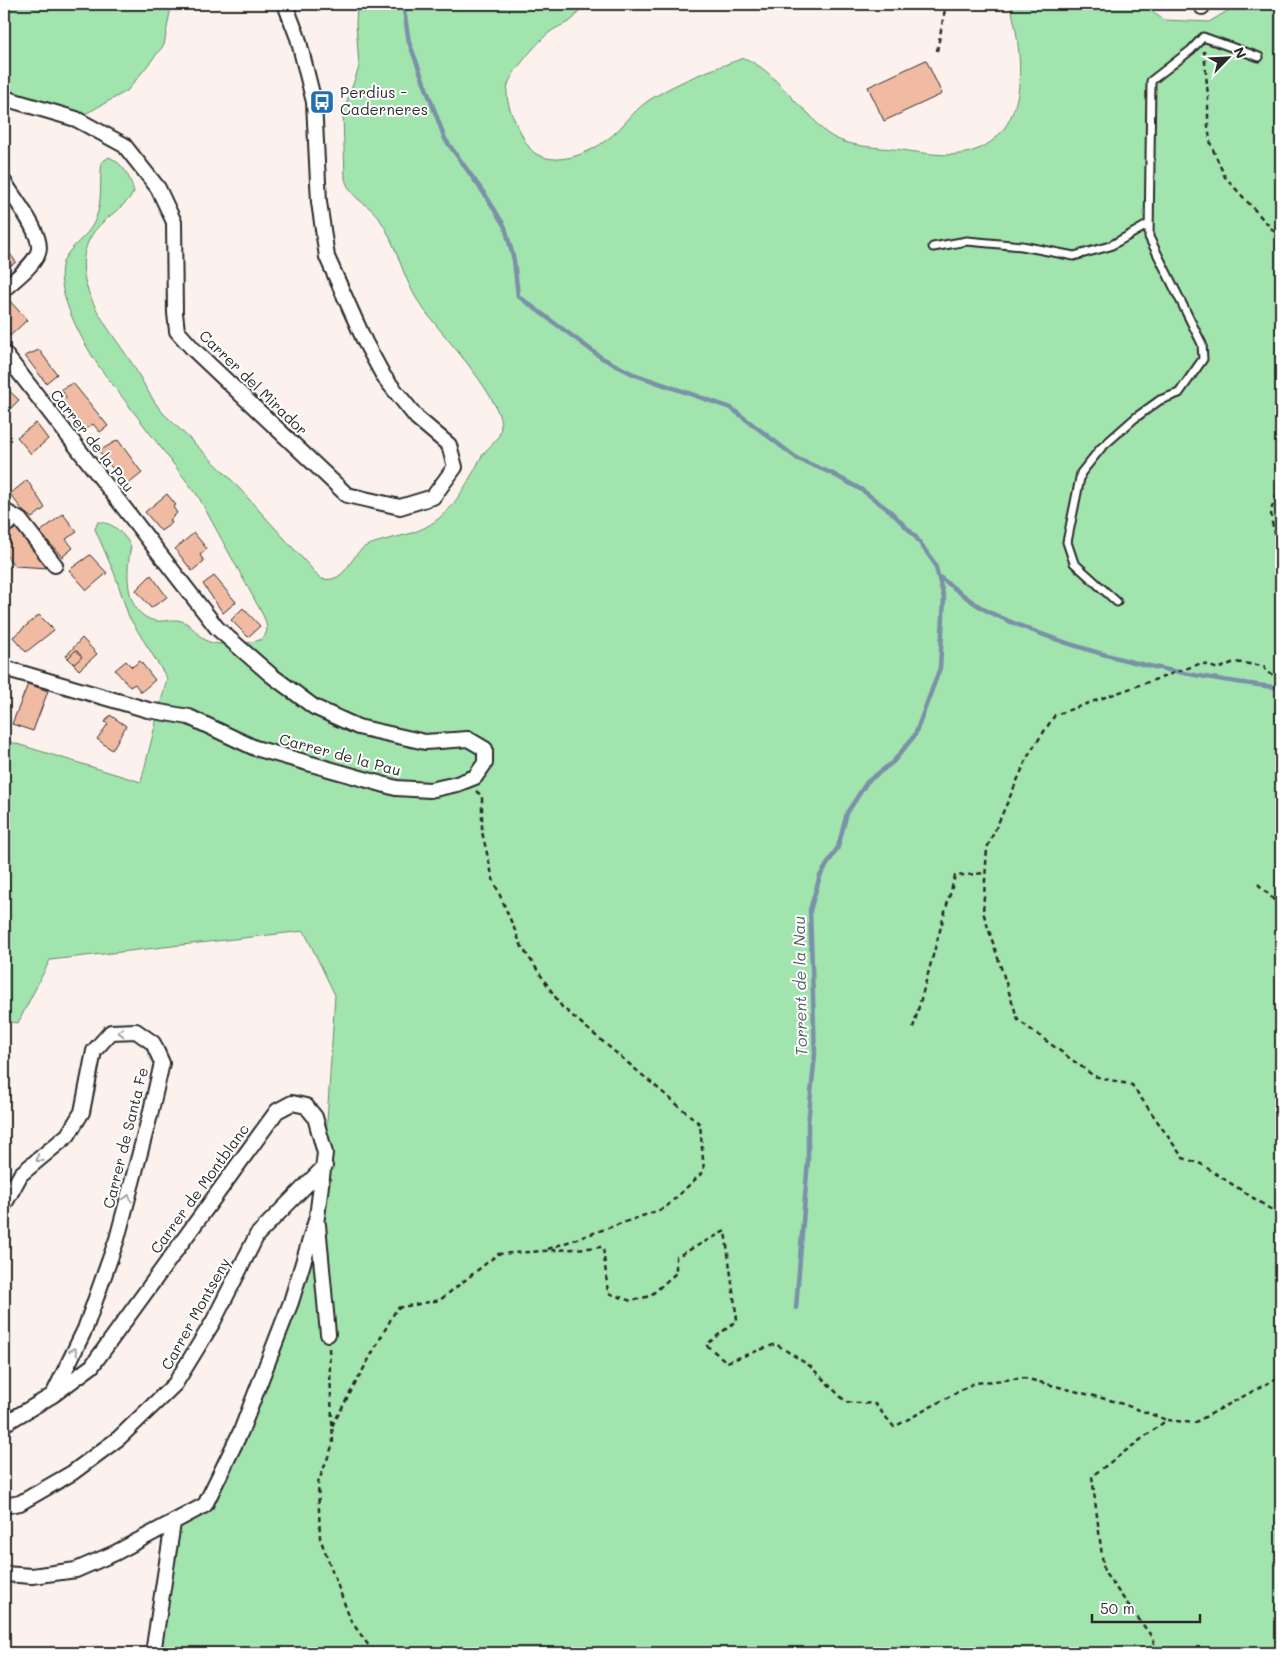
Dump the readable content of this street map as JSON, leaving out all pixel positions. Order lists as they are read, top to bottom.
{
  "streets": {
    "street": [
      "Carrer del Mirador",
      "Carrer de la Pau",
      "Carrer de Santa Fe",
      "Carrer de Montblanc",
      "Carrer Montseny"
    ]
  },
  "crossings": [
    ["Carrer de Santa Fe", "Carrer de Montblanc"],
    ["Carrer de Montblanc", "Carrer Montseny"]
  ],
  "water": ["Torrent de la Nau"],
  "places": {
    "bus stop": ["Perdius - Caderneres"]
  },
  "scale_bar": "50 m",
  "north": "top right"
}
